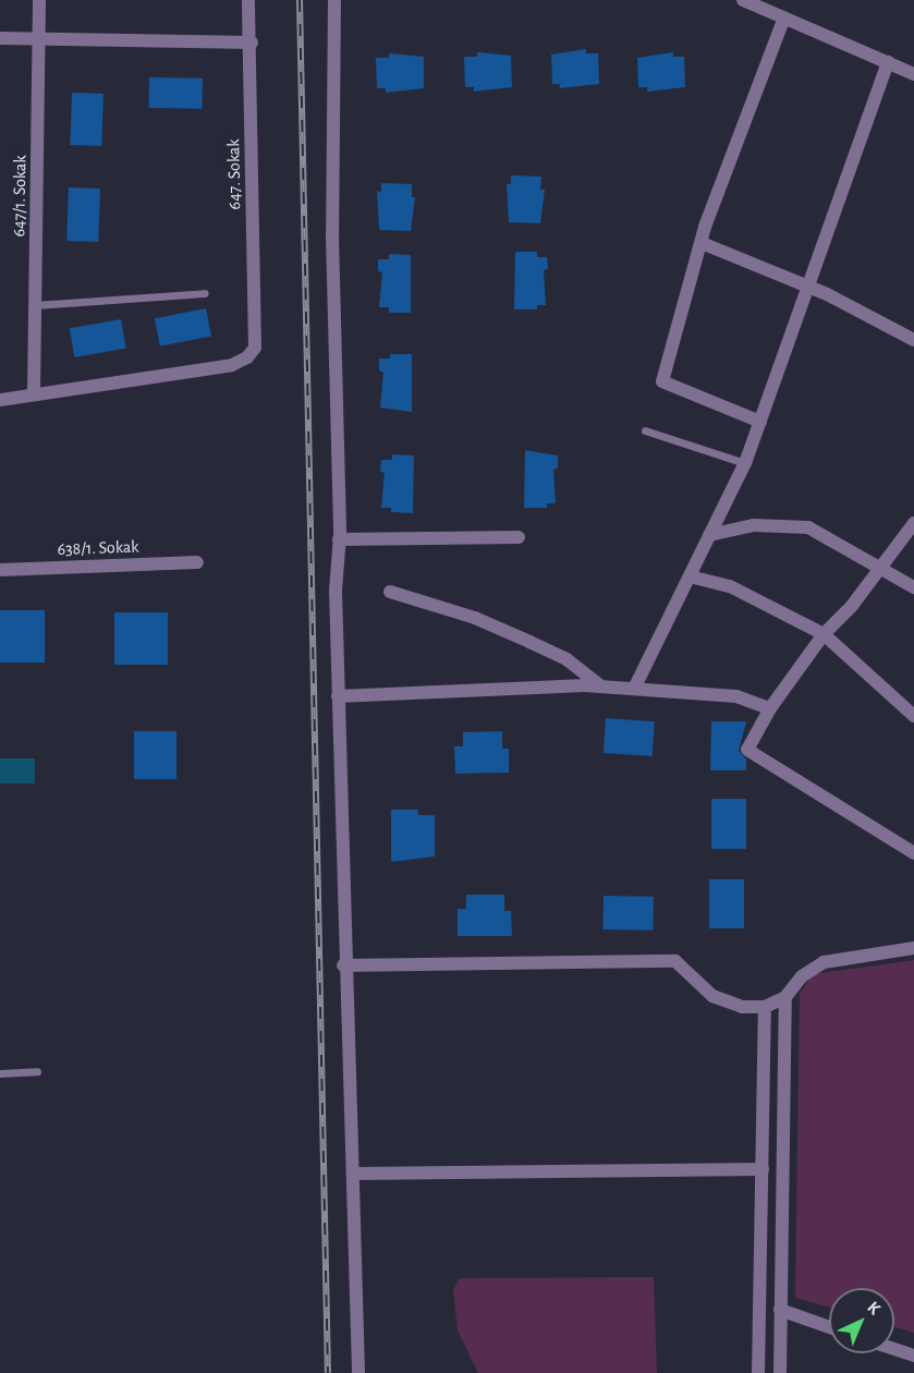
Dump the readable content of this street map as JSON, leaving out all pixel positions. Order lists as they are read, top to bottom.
{
  "streets": {
    "street": ["647. Sokak", "647/1. Sokak", "638/1. Sokak"]
  },
  "crossings": [
    ["647. Sokak", "647/1. Sokak"]
  ],
  "north": "top right"
}
